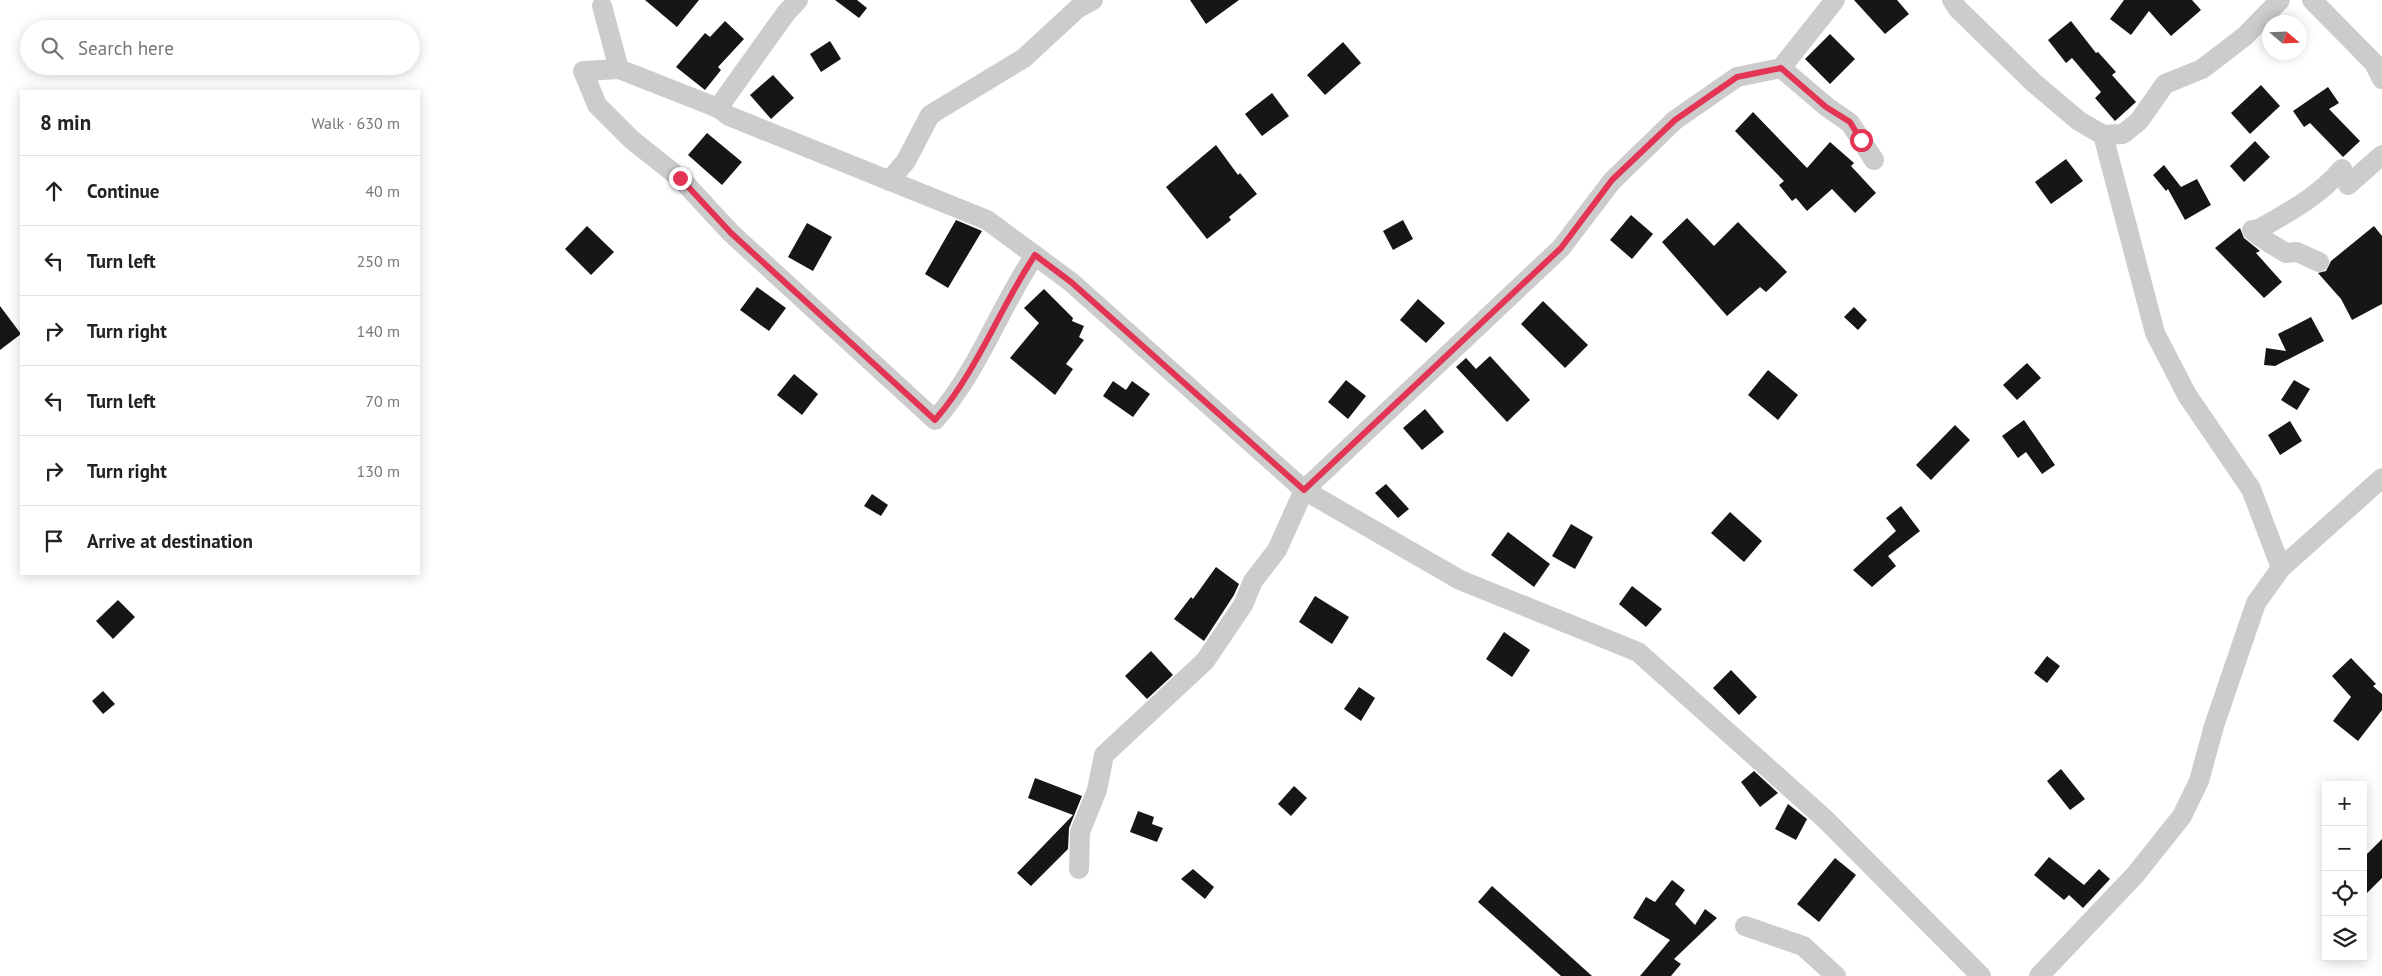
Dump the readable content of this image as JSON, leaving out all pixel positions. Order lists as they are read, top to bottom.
{
  "north": "right",
  "page": {
    "search": "Search here",
    "heading": ["8 min", "Walk · 630 m"],
    "list": [
      ["Continue", "40 m"],
      ["Turn left", "250 m"],
      ["Turn right", "140 m"],
      ["Turn left", "70 m"],
      ["Turn right", "130 m"],
      "Arrive at destination"
    ],
    "map_buttons": ["+", "−"]
  }
}
